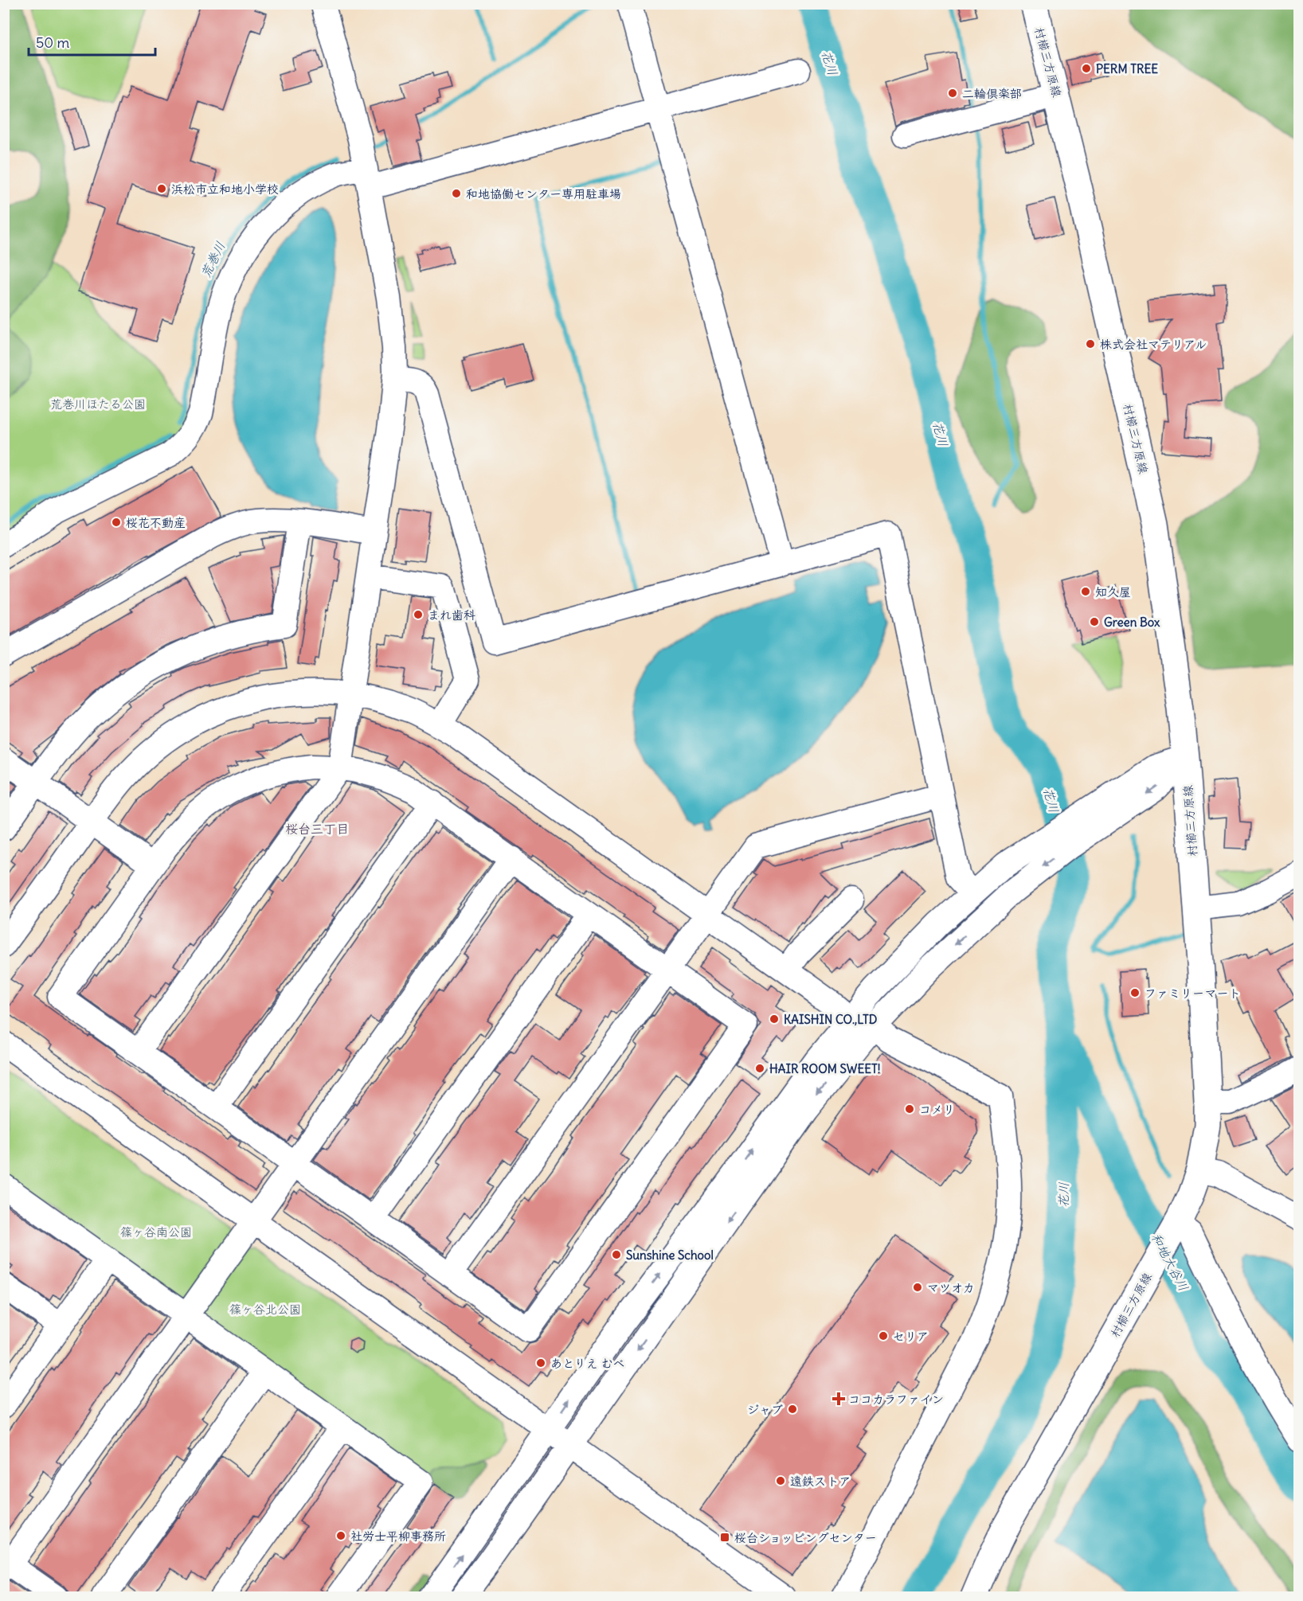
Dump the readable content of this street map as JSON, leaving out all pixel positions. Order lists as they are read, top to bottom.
{
  "streets": {
    "main road": ["村櫛三方原線"]
  },
  "districts": ["桜台三丁目"],
  "water": ["花川", "荒巻川", "和地大谷川"],
  "parks": ["荒巻川ほたる公園", "篠ヶ谷南公園", "篠ヶ谷北公園"],
  "places": {
    "other": [
      "PERM TREE",
      "二輪倶楽部",
      "浜松市立和地小学校",
      "和地協働センター専用駐車場",
      "株式会社マテリアル",
      "桜花不動産",
      "知久屋",
      "まれ歯科",
      "Green Box",
      "ファミリーマート",
      "KAISHIN CO.,LTD",
      "HAIR ROOM SWEET!",
      "コメリ",
      "Sunshine School",
      "マツオカ",
      "セリア",
      "あとりえ むべ",
      "ジャブ",
      "遠鉄ストア",
      "社労士平柳事務所"
    ],
    "health": ["ココカラファイン"],
    "transit": ["桜台ショッピングセンター"]
  },
  "scale_bar": "50 m"
}
